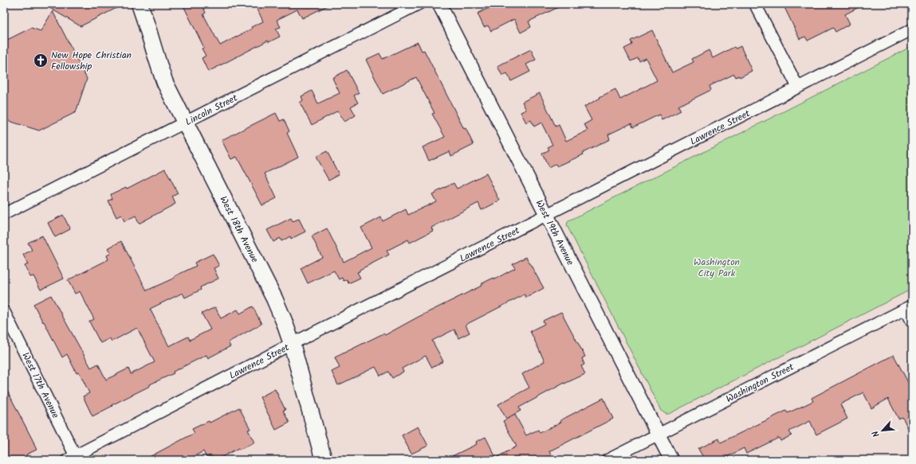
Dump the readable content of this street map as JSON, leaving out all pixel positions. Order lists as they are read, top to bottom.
{
  "streets": {
    "main road": ["West 18th Avenue"],
    "street": [
      "Lincoln Street",
      "Lawrence Street",
      "West 19th Avenue",
      "Washington Street",
      "West 17th Avenue"
    ]
  },
  "crossings": [
    ["Lincoln Street", "West 18th Avenue"],
    ["Lawrence Street", "West 18th Avenue"],
    ["Lawrence Street", "West 19th Avenue"],
    ["Lawrence Street", "West 17th Avenue"],
    ["West 19th Avenue", "Washington Street"]
  ],
  "parks": ["Washington City Park"],
  "places": {
    "church": ["New Hope Christian Fellowship"]
  },
  "north": "bottom left"
}
